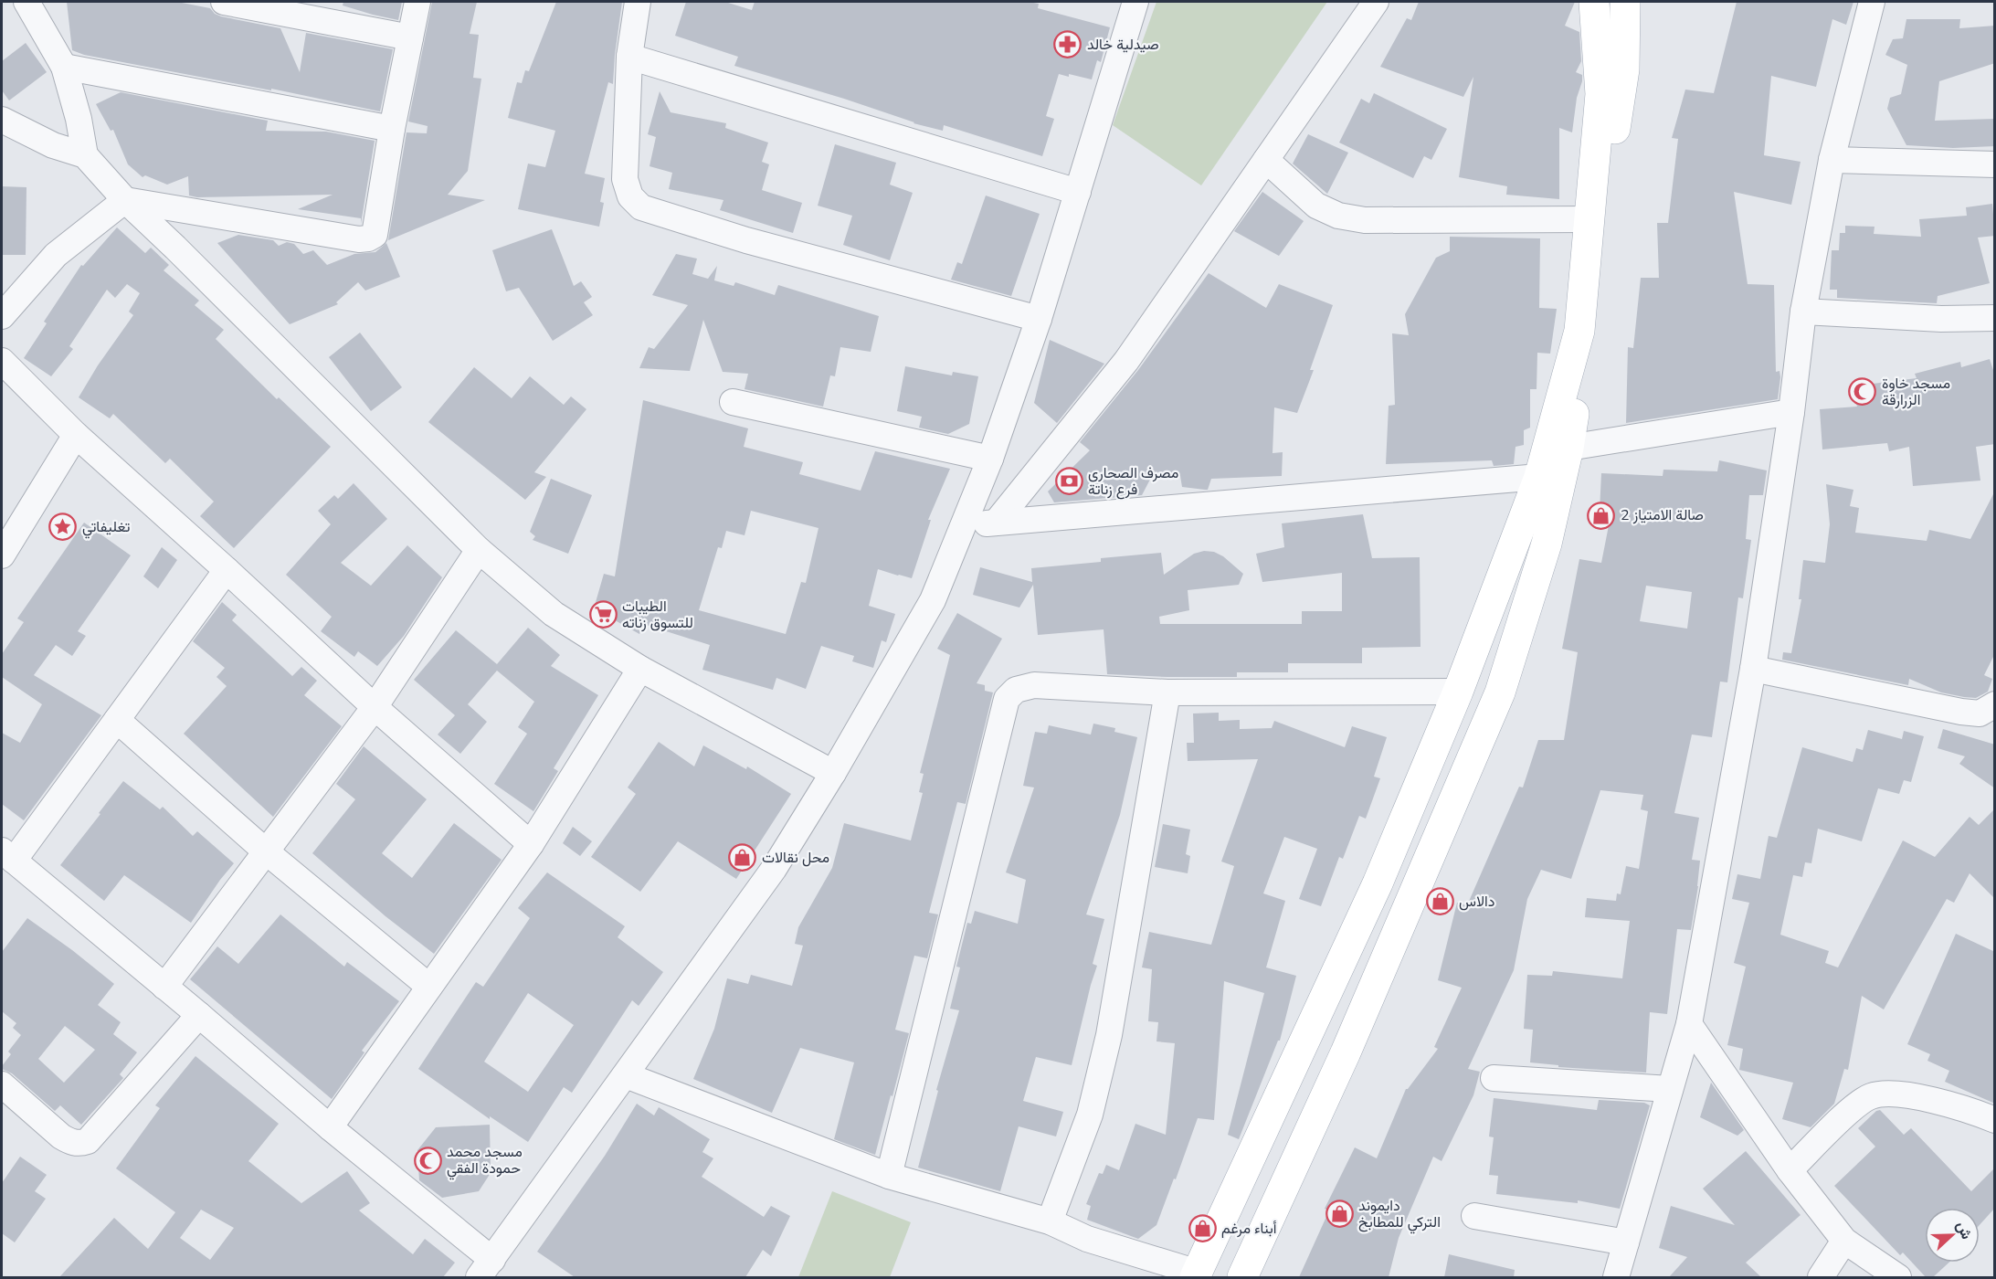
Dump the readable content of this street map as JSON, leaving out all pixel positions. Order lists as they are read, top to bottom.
{
  "places": {
    "pharmacy": ["صيدلية خالد"],
    "mosque": ["مسجد خاوة الزرارقة", "مسجد محمد حمودة الفقي"],
    "bank": ["مصرف الصحارى فرع زناتة"],
    "shop": [
      "صالة الامتياز 2",
      "محل نقالات",
      "دالاس",
      "دايموند التركي للمطابخ",
      "أبناء مرغم"
    ],
    "place": ["تغليفاتي"],
    "supermarket": ["الطيبات للتسوق زناته"]
  },
  "north": "right"
}
